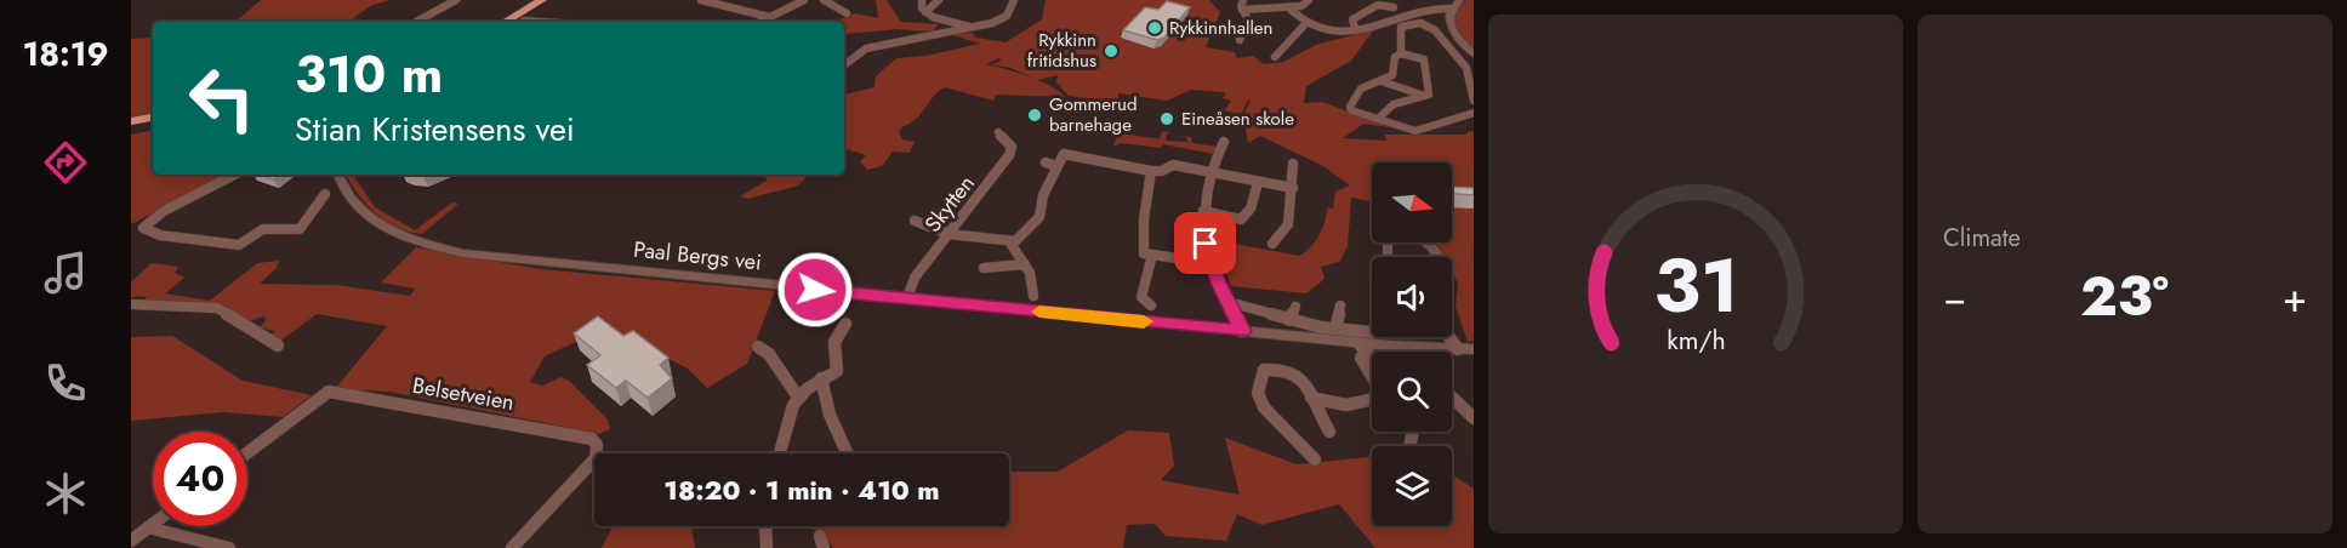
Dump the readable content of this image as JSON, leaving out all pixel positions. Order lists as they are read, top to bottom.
{
  "streets": {
    "street": ["Skytten", "Paal Bergs vei", "Belsetveien"]
  },
  "crossings": [
    ["Skytten", "Paal Bergs vei"]
  ],
  "places": [
    "Rykkinnhallen",
    "Rykkinn fritidshus",
    "Gommerud barnehage",
    "Eineåsen skole"
  ],
  "north": "right",
  "page": {
    "tabs": "18:19",
    "tile": "Climate",
    "turn": ["310 m", "Stian Kristensens vei"],
    "heat": ["−", "23°", "+"],
    "limit": "40",
    "trip": "18:20 · 1 min · 410 m",
    "gauge": ["31", "km/h"]
  }
}
